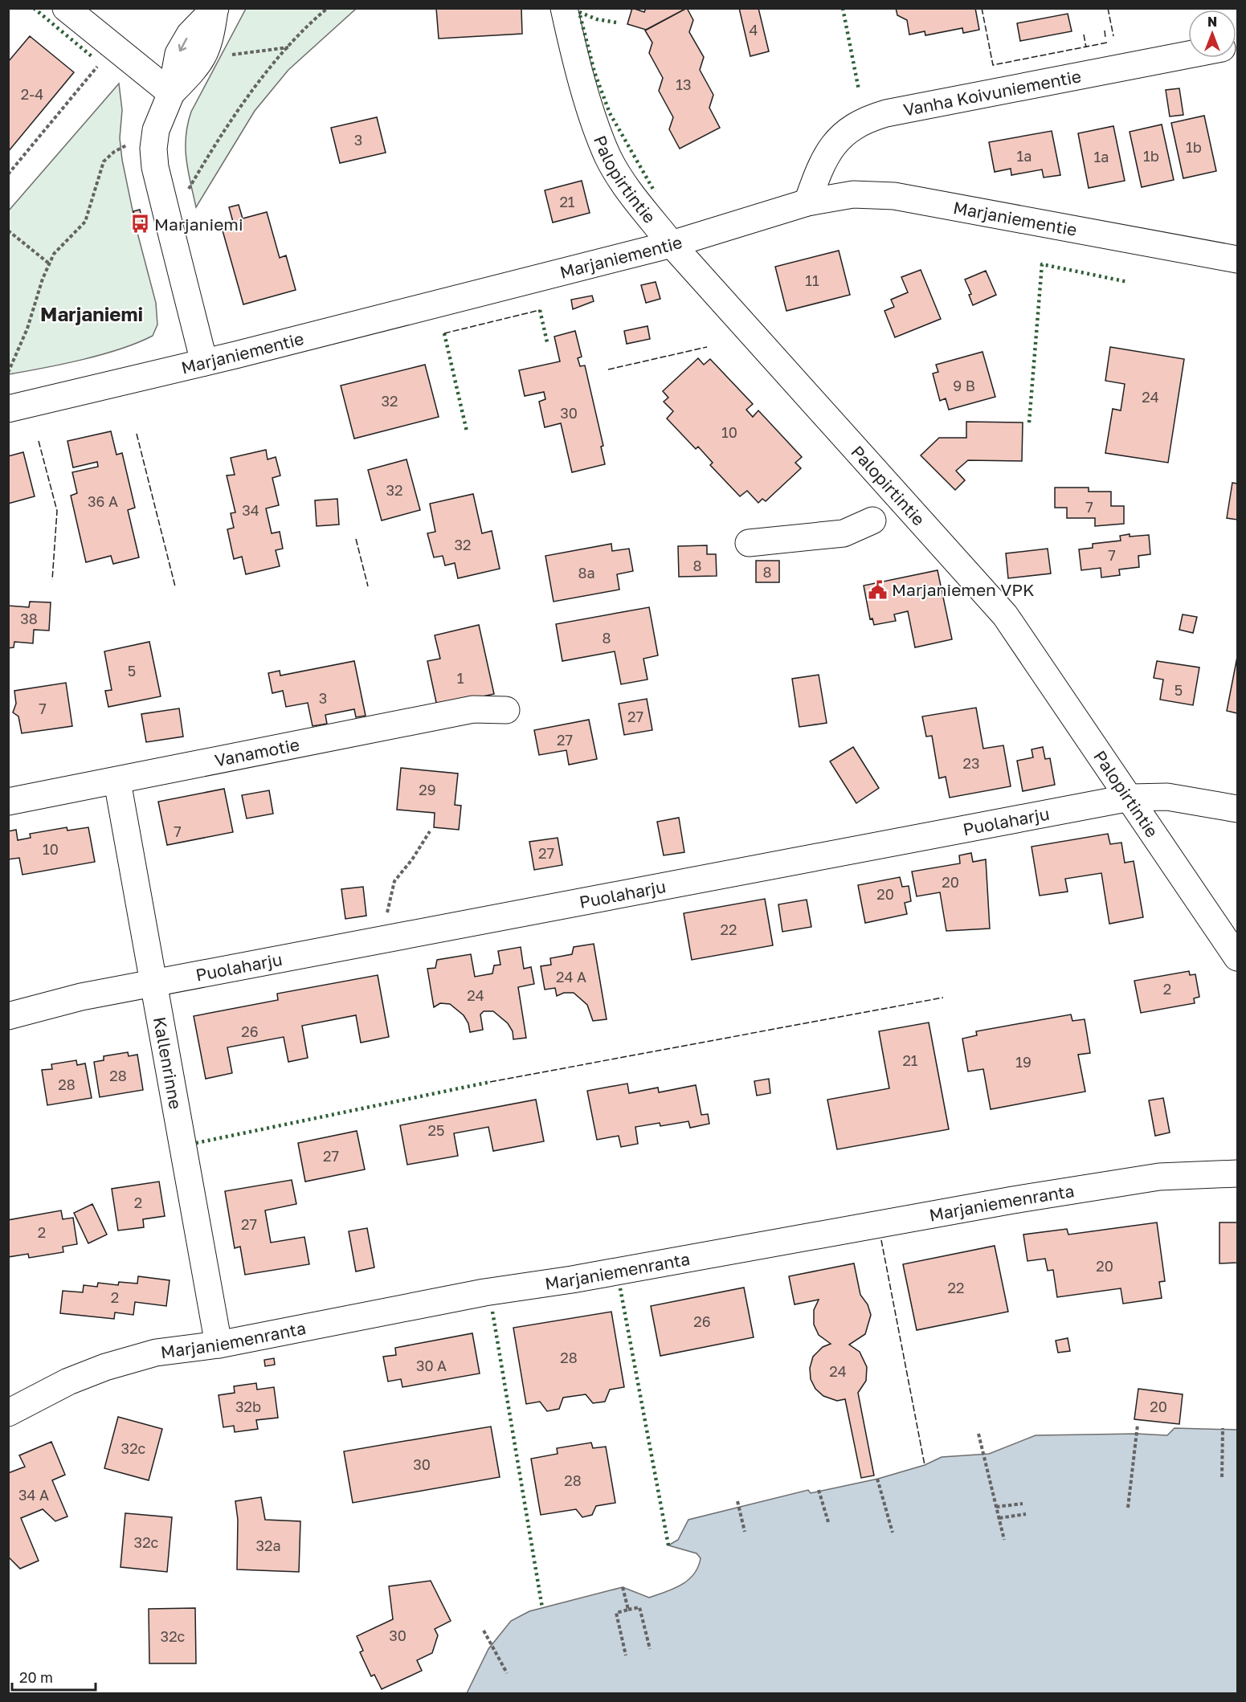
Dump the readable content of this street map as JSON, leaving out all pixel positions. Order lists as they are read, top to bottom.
{
  "streets": {
    "street": [
      "Vanha Koivuniementie",
      "Palopirtintie",
      "Marjaniementie",
      "Vanamotie",
      "Puolaharju",
      "Kallenrinne",
      "Marjaniemenranta"
    ]
  },
  "crossings": [
    ["Vanha Koivuniementie", "Marjaniementie"],
    ["Palopirtintie", "Marjaniementie"],
    ["Palopirtintie", "Puolaharju"],
    ["Vanamotie", "Kallenrinne"],
    ["Puolaharju", "Kallenrinne"],
    ["Kallenrinne", "Marjaniemenranta"]
  ],
  "districts": ["Marjaniemi"],
  "places": {
    "bus stop": ["Marjaniemi"],
    "public building": ["Marjaniemen VPK"]
  },
  "house_numbers": [
    "4",
    "13",
    "2-4",
    "3",
    "1b",
    "1a",
    "1b",
    "1a",
    "21",
    "11",
    "9 B",
    "24",
    "32",
    "30",
    "10",
    "32",
    "36 A",
    "7",
    "34",
    "32",
    "7",
    "8",
    "8",
    "8a",
    "38",
    "8",
    "5",
    "1",
    "5",
    "3",
    "7",
    "27",
    "27",
    "23",
    "29",
    "7",
    "10",
    "27",
    "20",
    "20",
    "22",
    "24 A",
    "2",
    "24",
    "26",
    "21",
    "19",
    "28",
    "28",
    "25",
    "27",
    "2",
    "27",
    "2",
    "20",
    "22",
    "2",
    "26",
    "28",
    "30 A",
    "24",
    "32b",
    "20",
    "32c",
    "30",
    "28",
    "34 A",
    "32c",
    "32a",
    "30",
    "32c"
  ],
  "scale_bar": "20 m",
  "north": "top"
}
